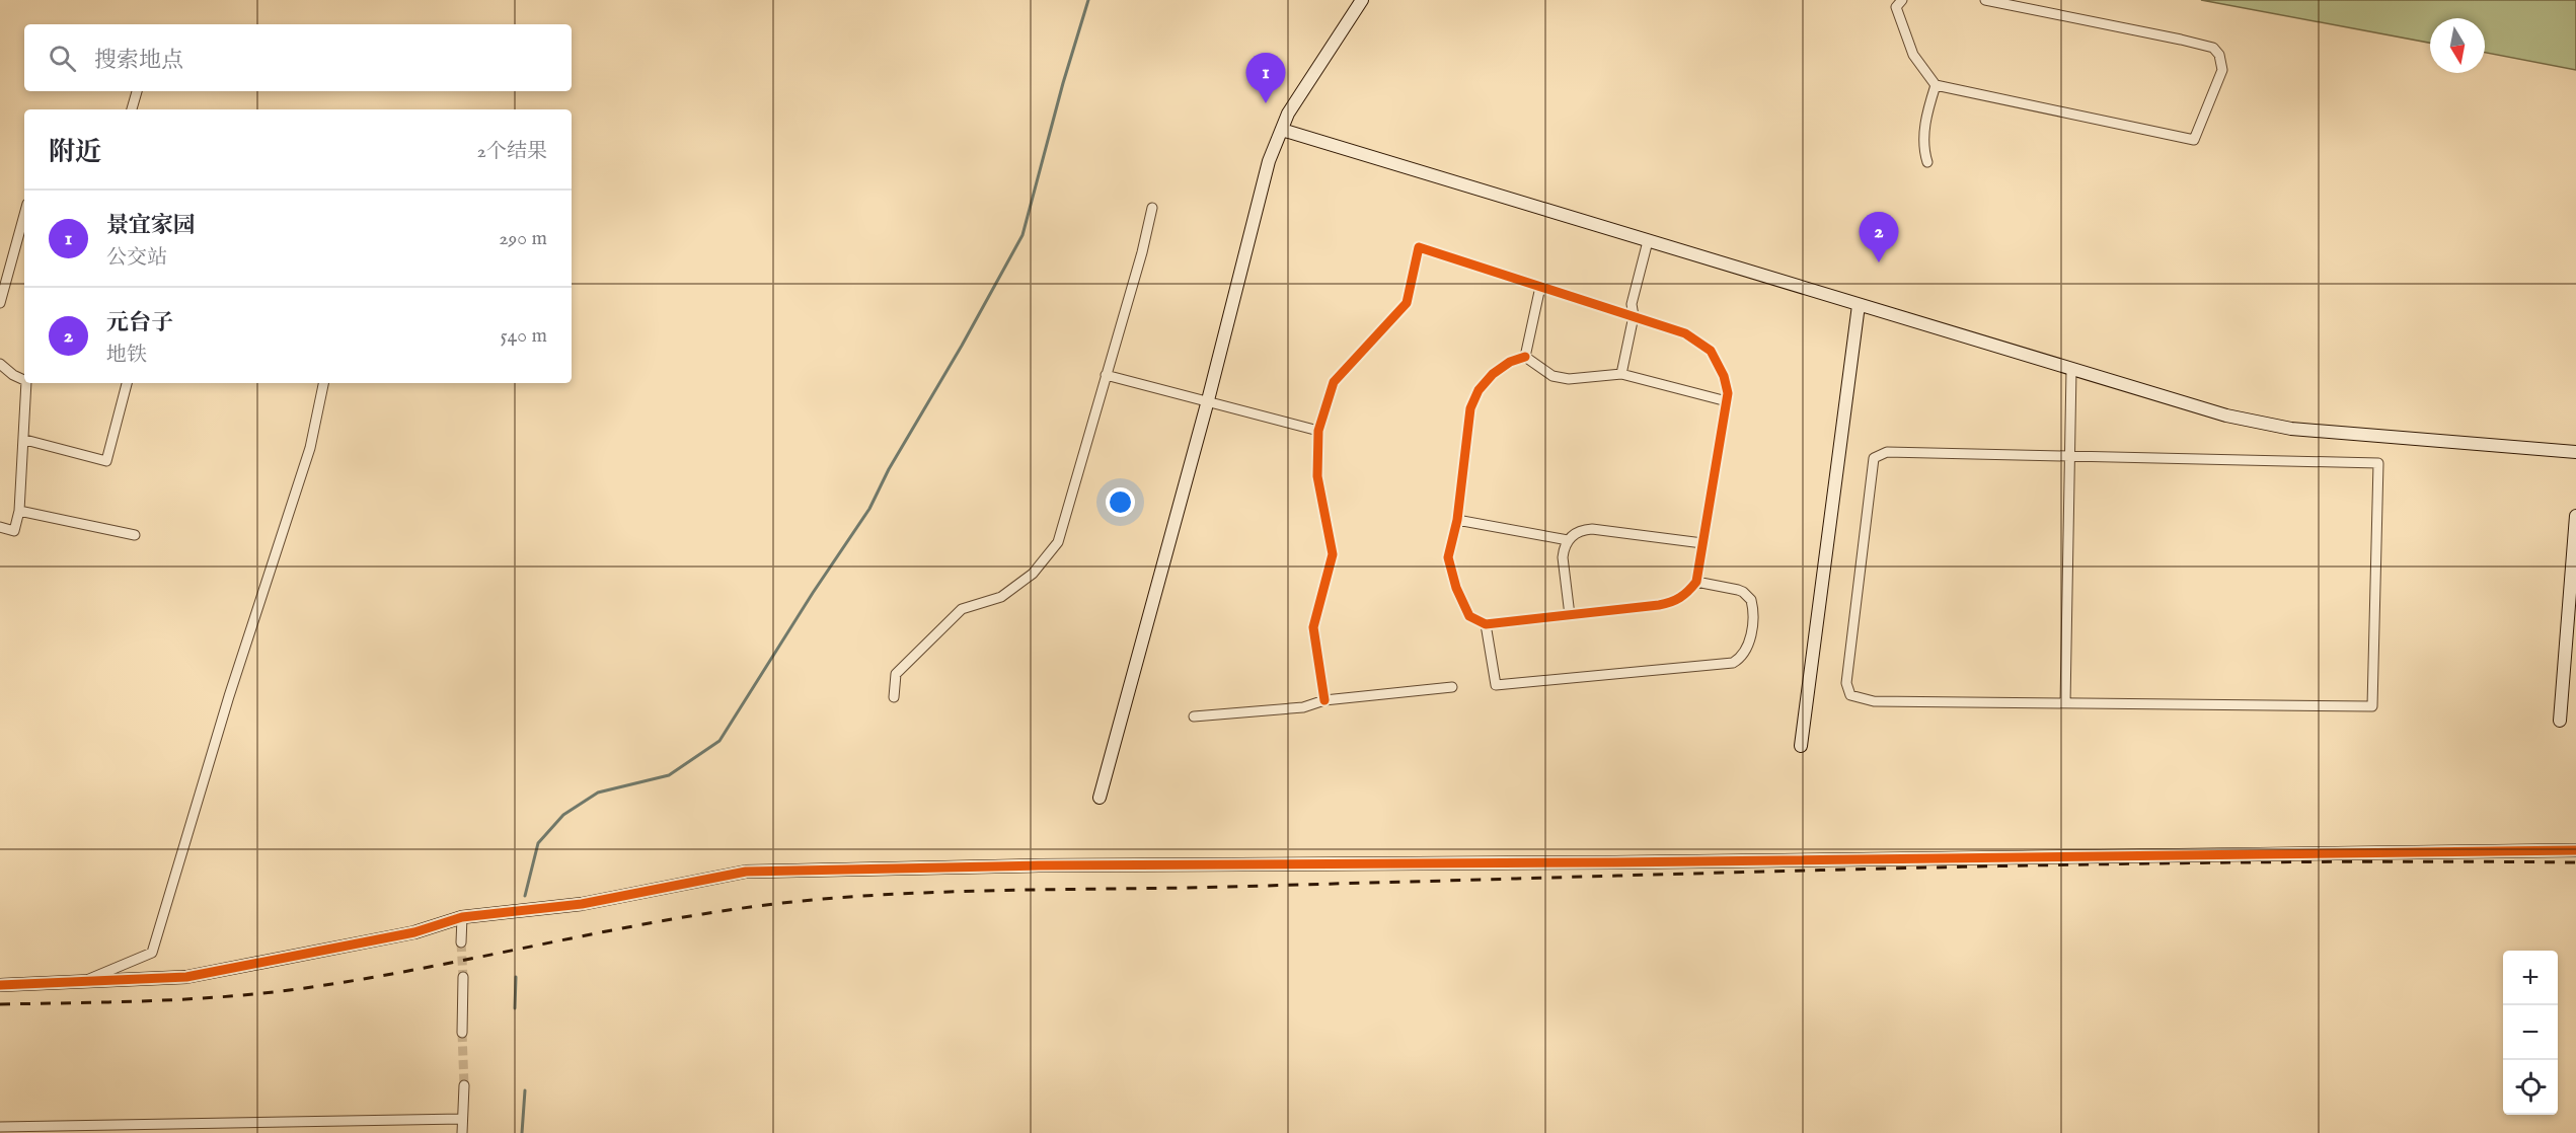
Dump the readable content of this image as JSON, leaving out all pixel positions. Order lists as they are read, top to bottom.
{
  "north": "bottom",
  "page": {
    "search": "搜索地点",
    "pins": ["1", "2"],
    "heading": ["附近", "2个结果"],
    "list": [
      {
        "mark": "1",
        "name": "景宜家园",
        "note": "公交站",
        "value": "290 m"
      },
      {
        "mark": "2",
        "name": "元台子",
        "note": "地铁",
        "value": "540 m"
      }
    ],
    "map_buttons": ["+", "−"]
  }
}
